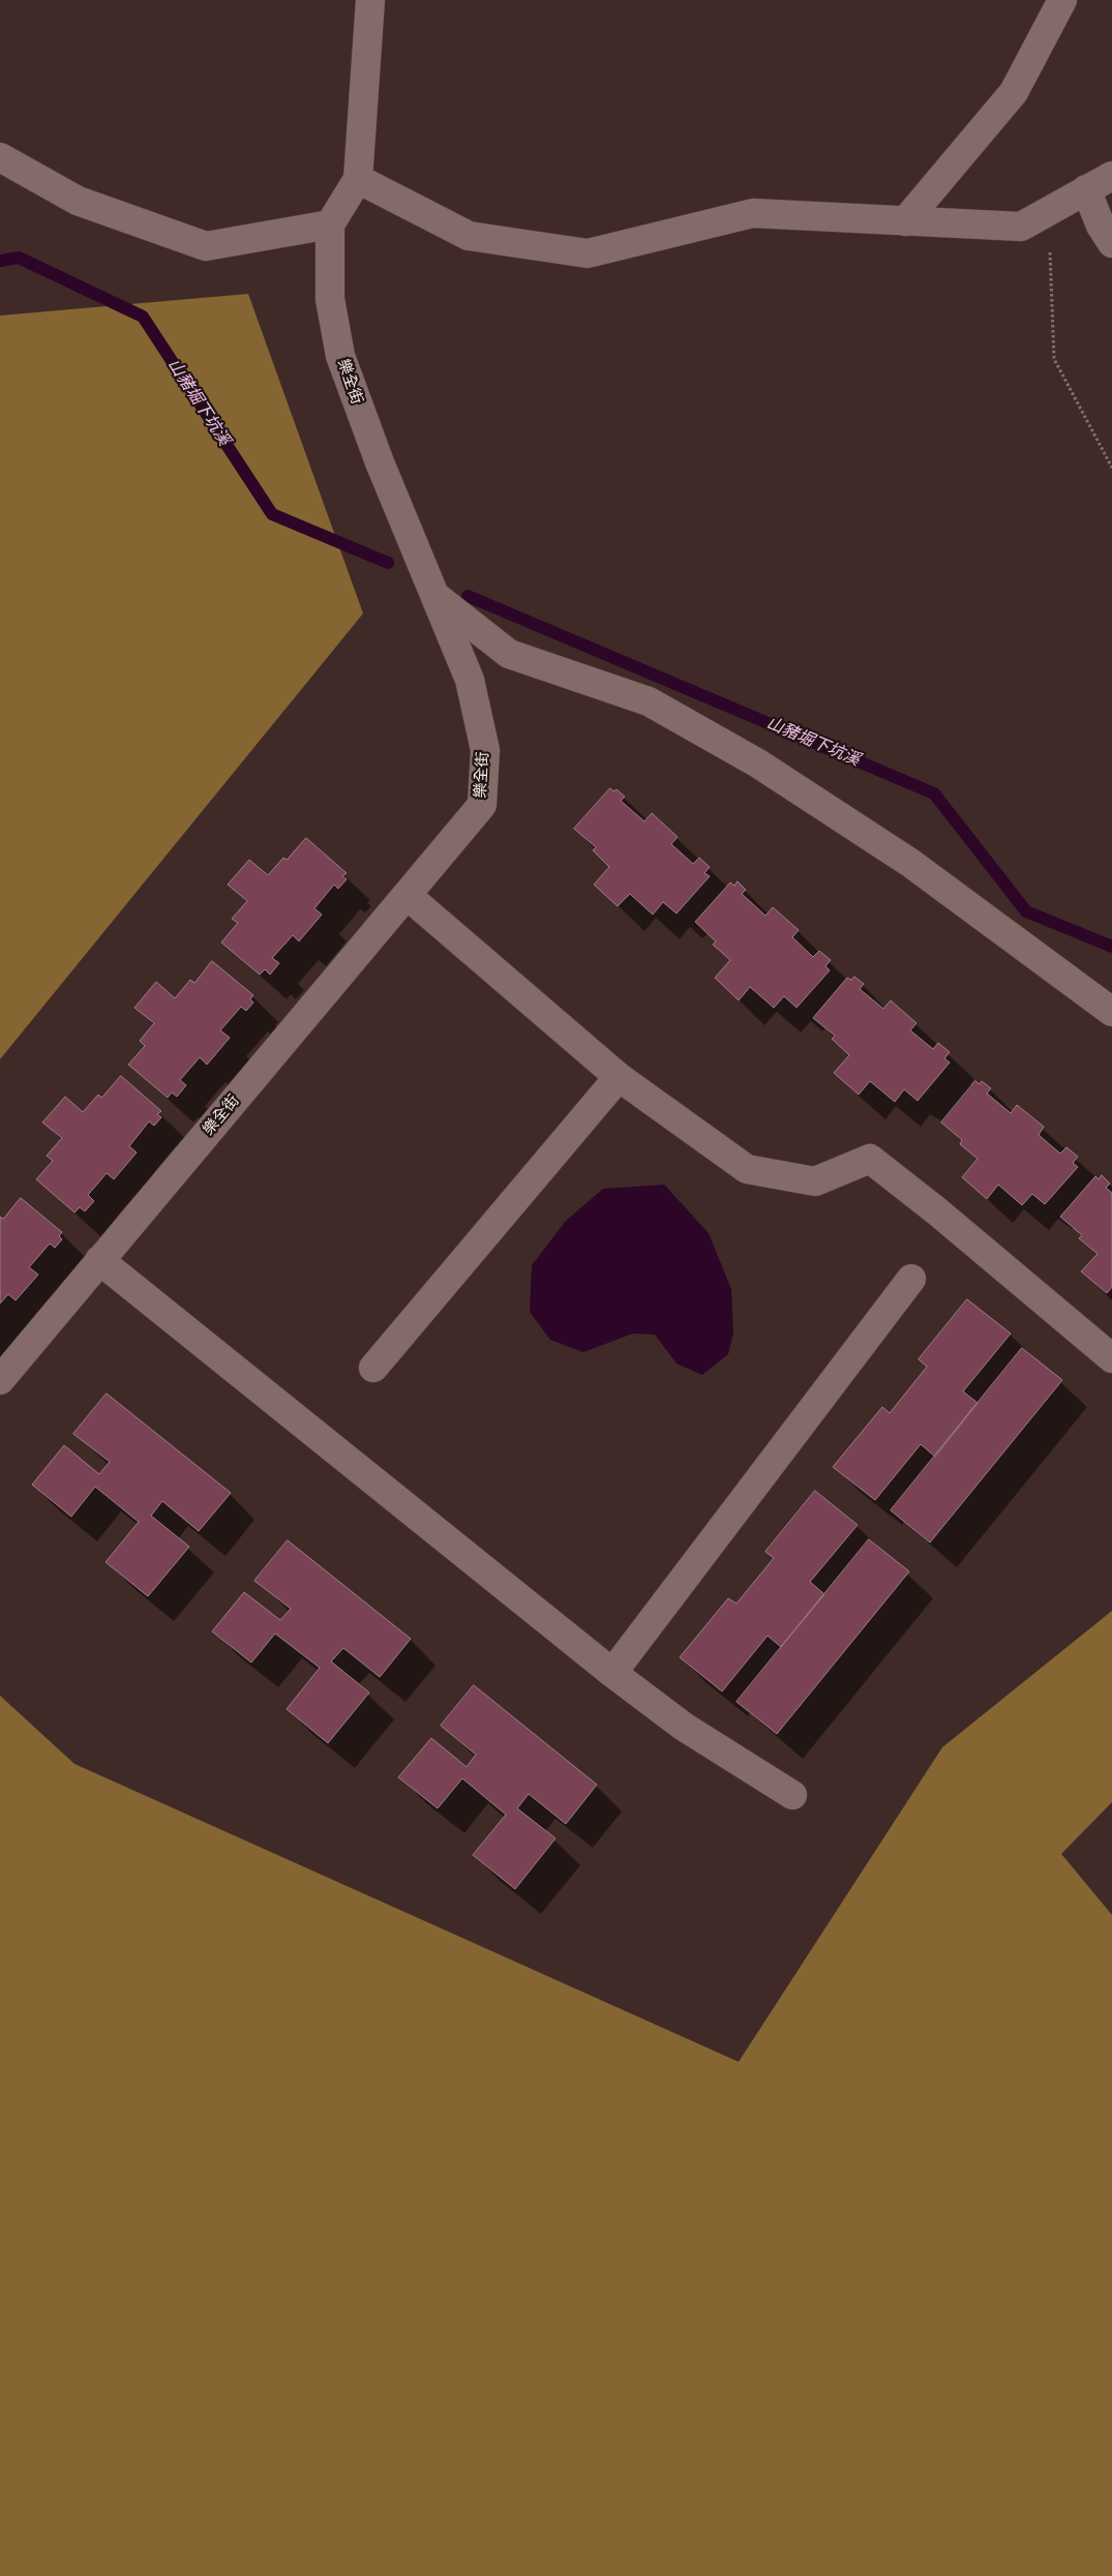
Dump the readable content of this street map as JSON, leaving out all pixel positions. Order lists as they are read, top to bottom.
{
  "streets": {
    "street": ["樂全街"]
  },
  "water": ["山豬堀下坑溪"]
}
